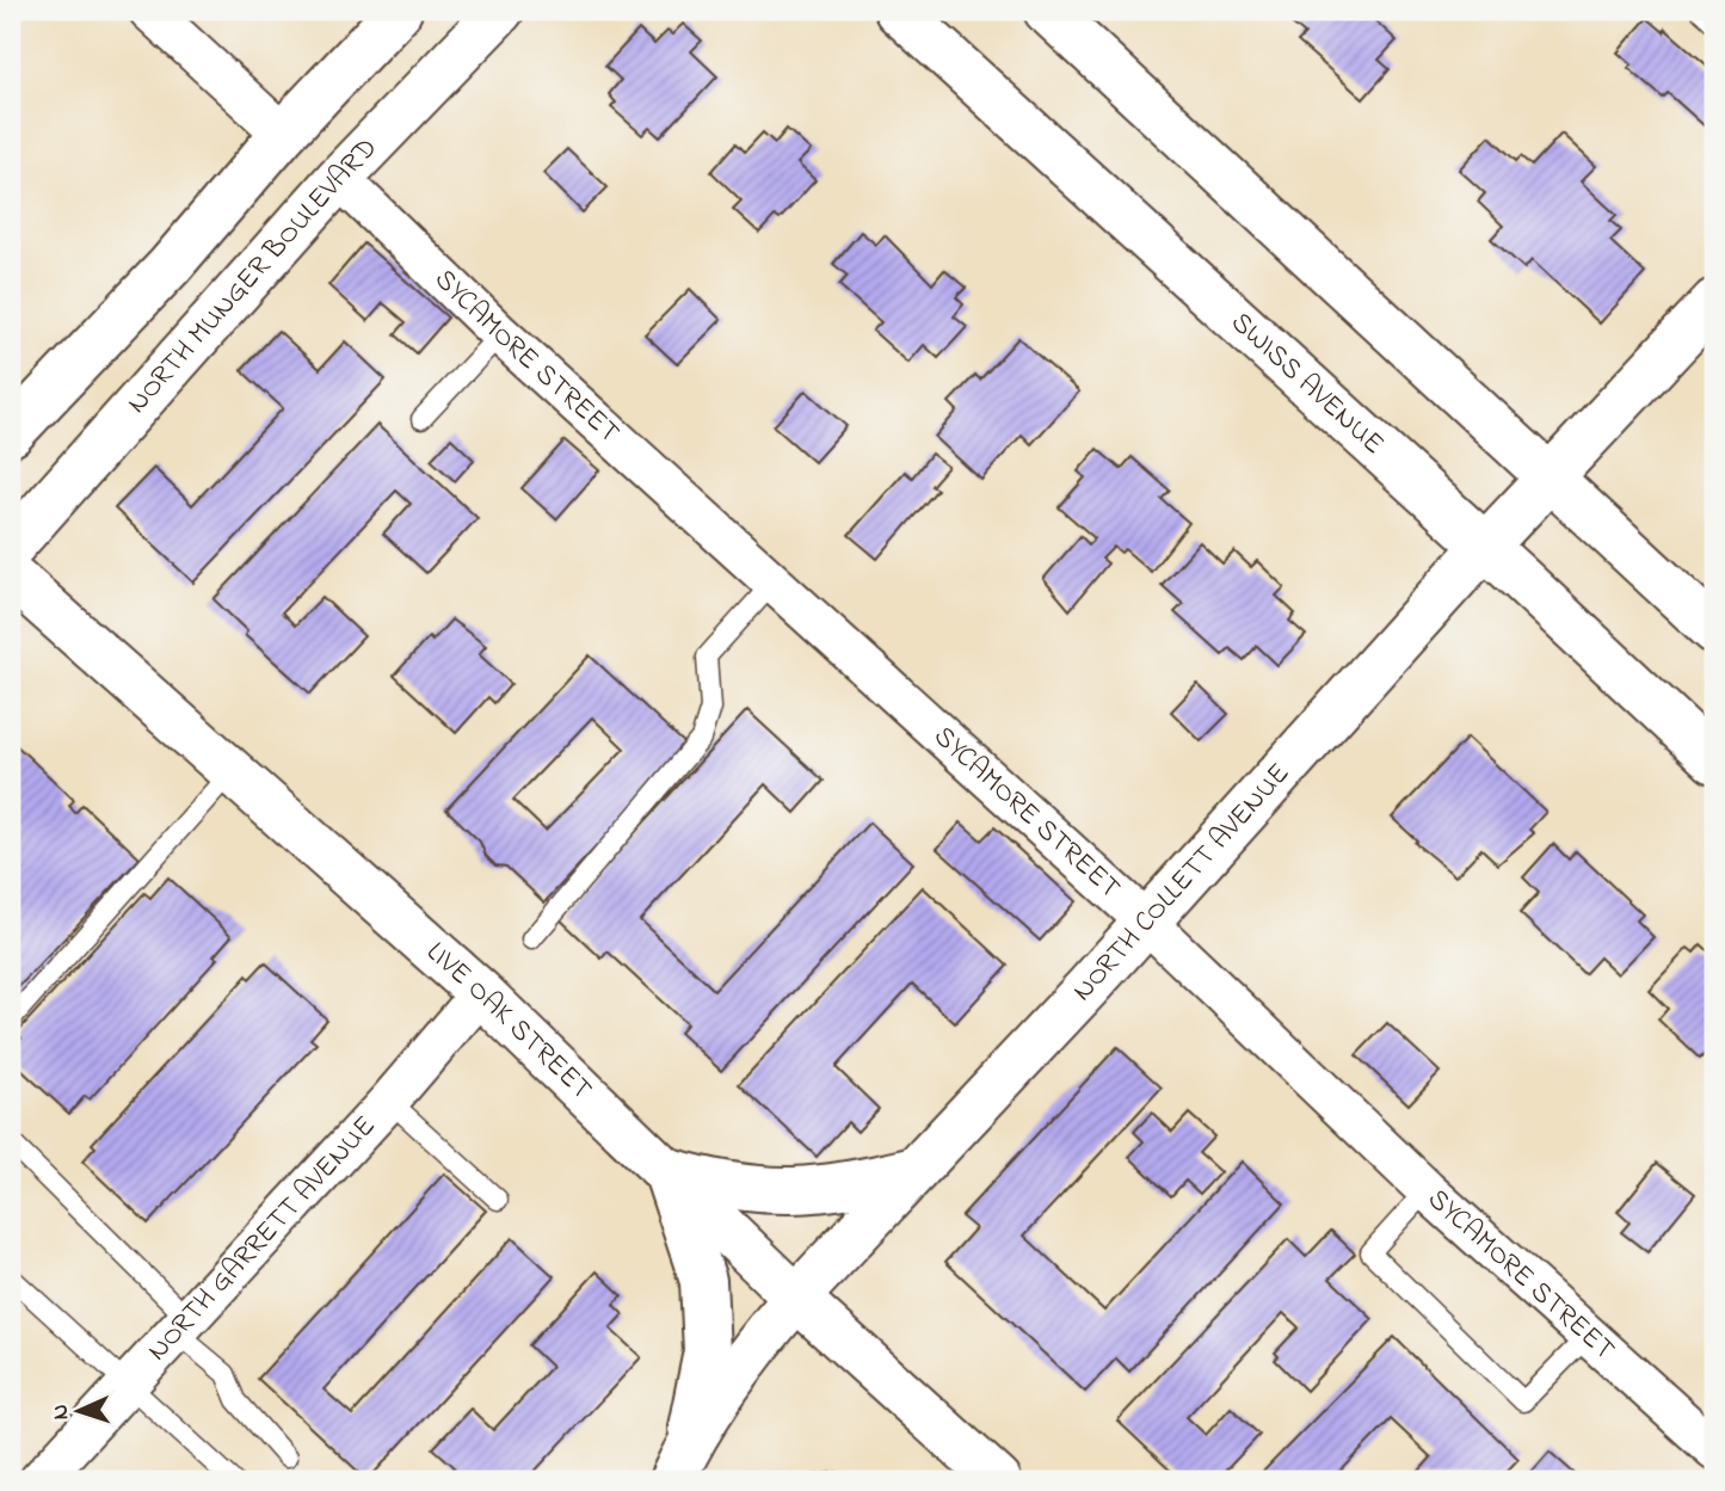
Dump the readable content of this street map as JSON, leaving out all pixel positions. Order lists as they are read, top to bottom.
{
  "streets": {
    "street": [
      "NORTH MUNGER BOULEVARD",
      "SYCAMORE STREET",
      "SWISS AVENUE",
      "NORTH COLLETT AVENUE",
      "LIVE OAK STREET",
      "NORTH GARRETT AVENUE"
    ]
  },
  "crossings": [
    ["NORTH MUNGER BOULEVARD", "SYCAMORE STREET"],
    ["SYCAMORE STREET", "NORTH COLLETT AVENUE"],
    ["SWISS AVENUE", "NORTH COLLETT AVENUE"],
    ["NORTH COLLETT AVENUE", "LIVE OAK STREET"],
    ["LIVE OAK STREET", "NORTH GARRETT AVENUE"]
  ],
  "north": "left"
}
